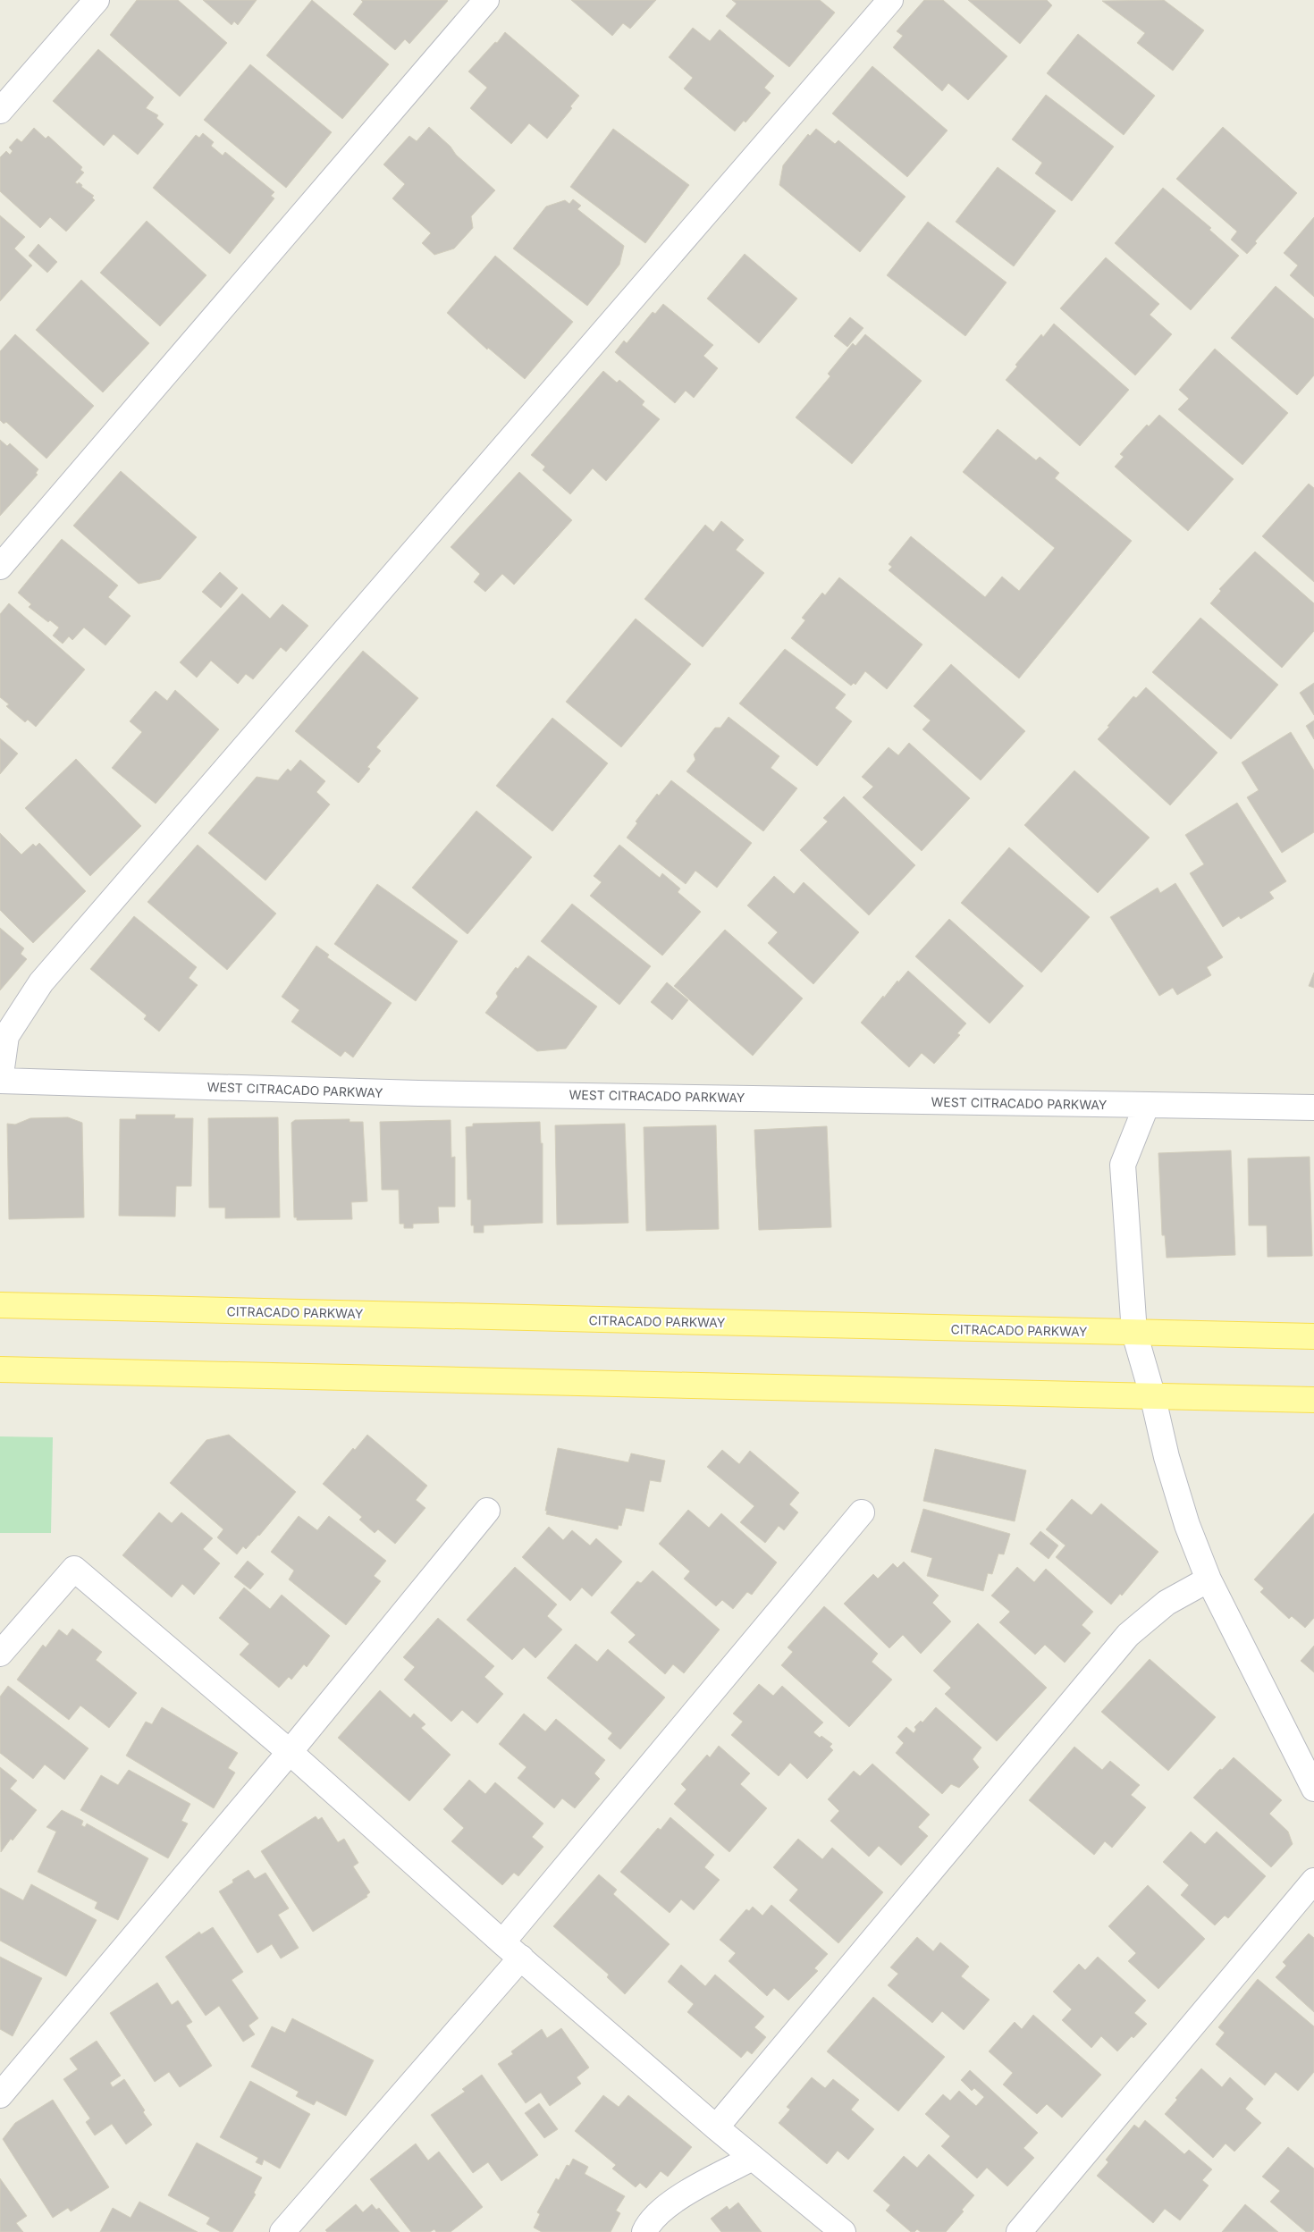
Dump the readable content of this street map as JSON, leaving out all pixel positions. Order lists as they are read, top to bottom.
{
  "streets": {
    "main road": ["CITRACADO PARKWAY"],
    "street": ["WEST CITRACADO PARKWAY"]
  }
}
